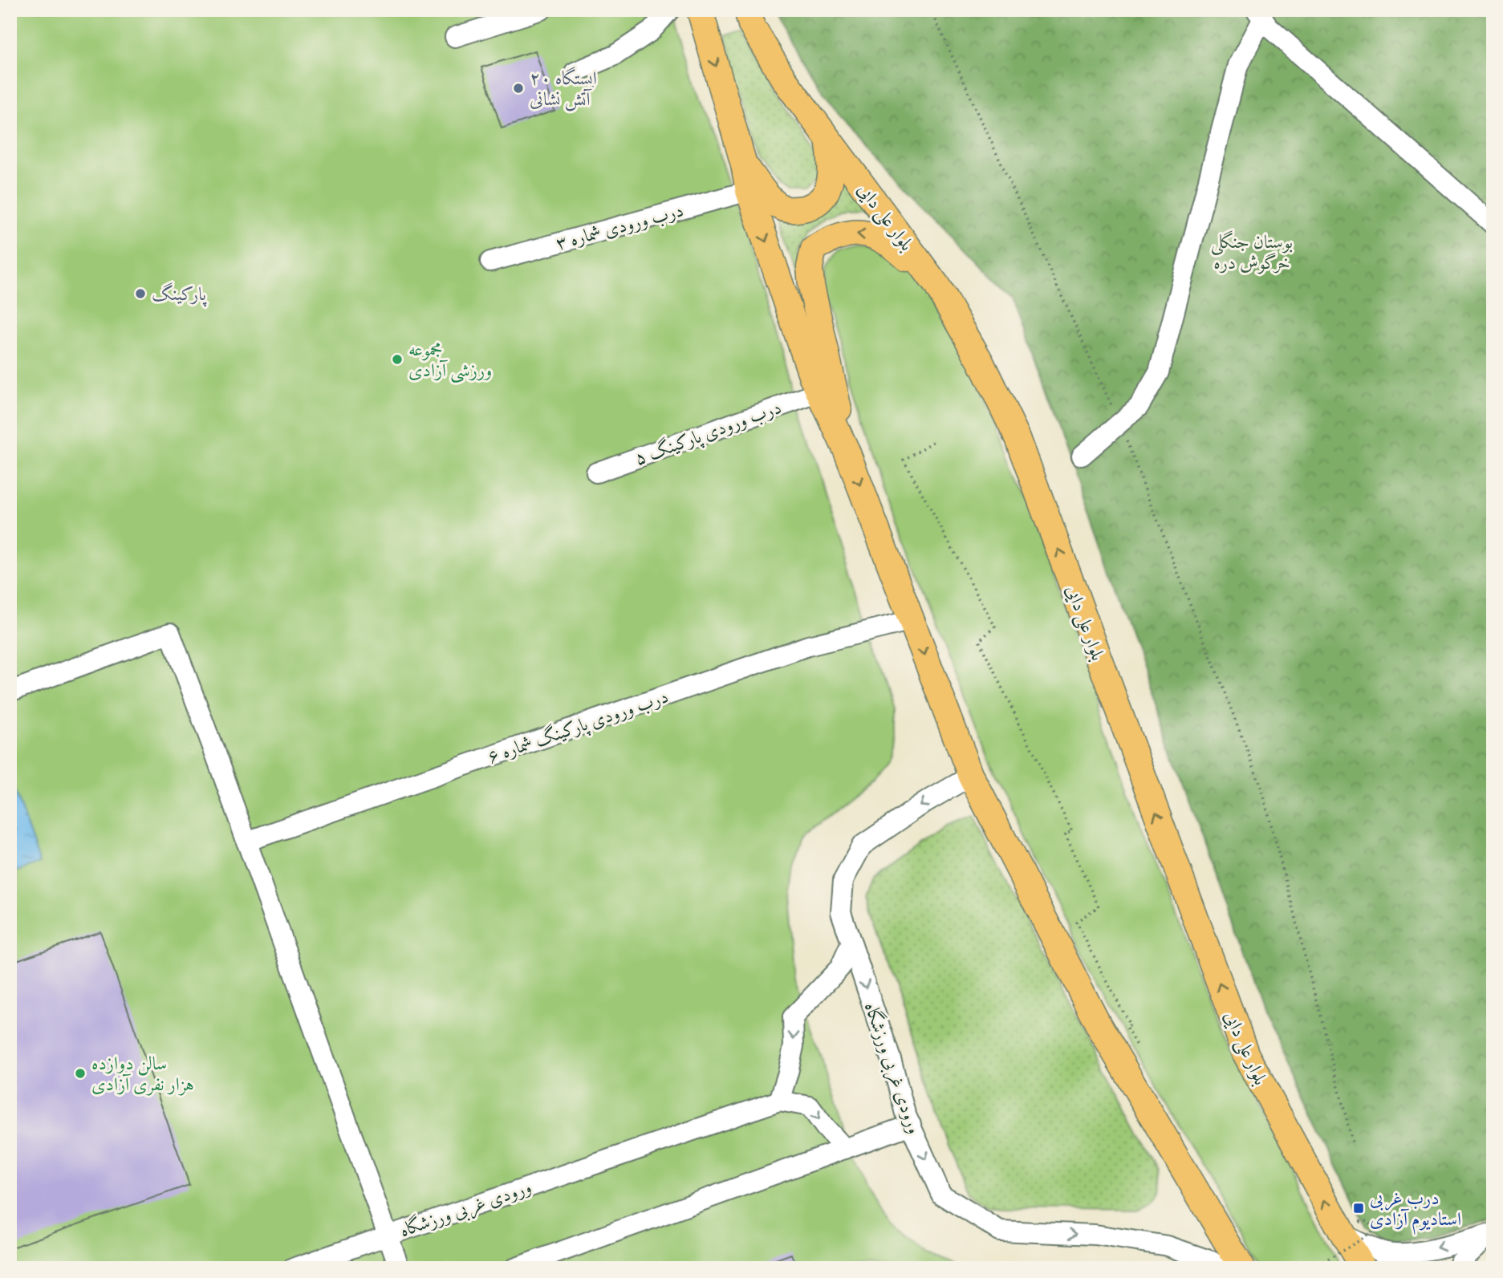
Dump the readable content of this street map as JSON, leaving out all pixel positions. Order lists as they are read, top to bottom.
{
  "streets": {
    "main road": ["بلوار علی دایی"],
    "street": [
      "درب ورودی شماره ۳",
      "درب ورودی پارکینگ ۵",
      "درب ورودی پارکینگ شماره ۶",
      "ورودی غربی ورزشگاه"
    ]
  },
  "parks": ["بوستان جنگلی خرگوش دره"],
  "places": {
    "other": [
      "ایستگاه ۲۰ آتش نشانی",
      "پارکینگ",
      "مجموعه ورزشی آزادی",
      "سالن دوازده هزار نفری آزادی"
    ],
    "transit": ["درب غربی استادیوم آزادی"]
  }
}
